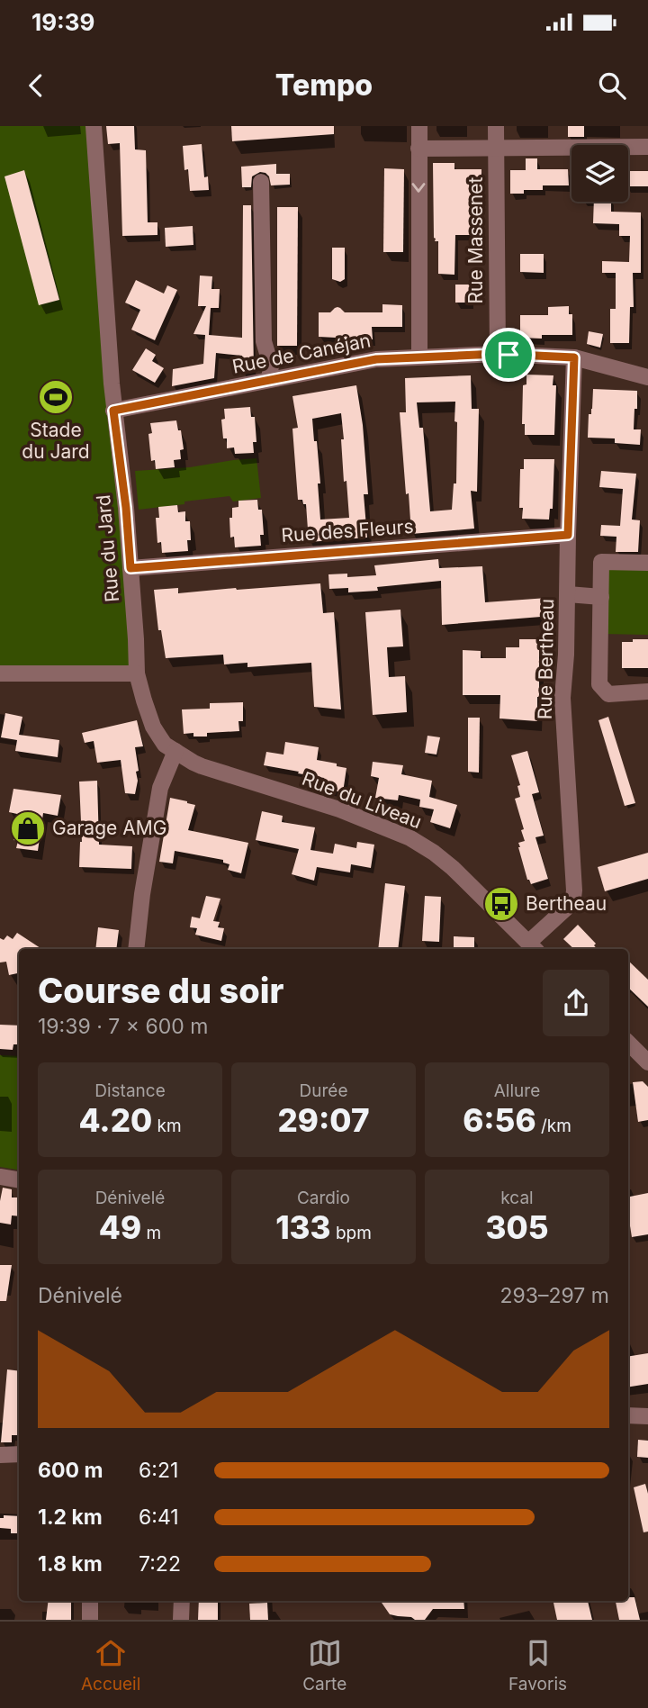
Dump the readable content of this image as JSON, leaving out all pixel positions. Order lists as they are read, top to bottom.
{
  "streets": {
    "street": [
      "Rue Massenet",
      "Rue de Canéjan",
      "Rue des Fleurs",
      "Rue du Jard",
      "Rue Bertheau",
      "Rue du Liveau"
    ]
  },
  "crossings": [
    ["Rue Massenet", "Rue de Canéjan"],
    ["Rue de Canéjan", "Rue du Jard"],
    ["Rue de Canéjan", "Rue Bertheau"],
    ["Rue des Fleurs", "Rue du Jard"],
    ["Rue des Fleurs", "Rue Bertheau"],
    ["Rue du Jard", "Rue du Liveau"],
    ["Rue Bertheau", "Rue du Liveau"]
  ],
  "places": {
    "sports": ["Stade du Jard"],
    "shop": ["Garage AMG"],
    "bus stop": ["Bertheau"]
  },
  "page": {
    "status": "19:39",
    "header": "Tempo",
    "heading": ["Course du soir", "19:39 · 7 × 600 m"],
    "stats": [
      ["Distance", "4.20 km"],
      ["Durée", "29:07"],
      ["Allure", "6:56 /km"],
      ["Dénivelé", "49 m"],
      ["Cardio", "133 bpm"],
      ["kcal", "305"]
    ],
    "chart": ["Dénivelé", "293–297 m"],
    "list": [
      {
        "name": "600 m",
        "note": "6:21"
      },
      {
        "name": "1.2 km",
        "note": "6:41"
      },
      {
        "name": "1.8 km",
        "note": "7:22"
      }
    ],
    "tabs": ["Accueil", "Carte", "Favoris"]
  }
}
